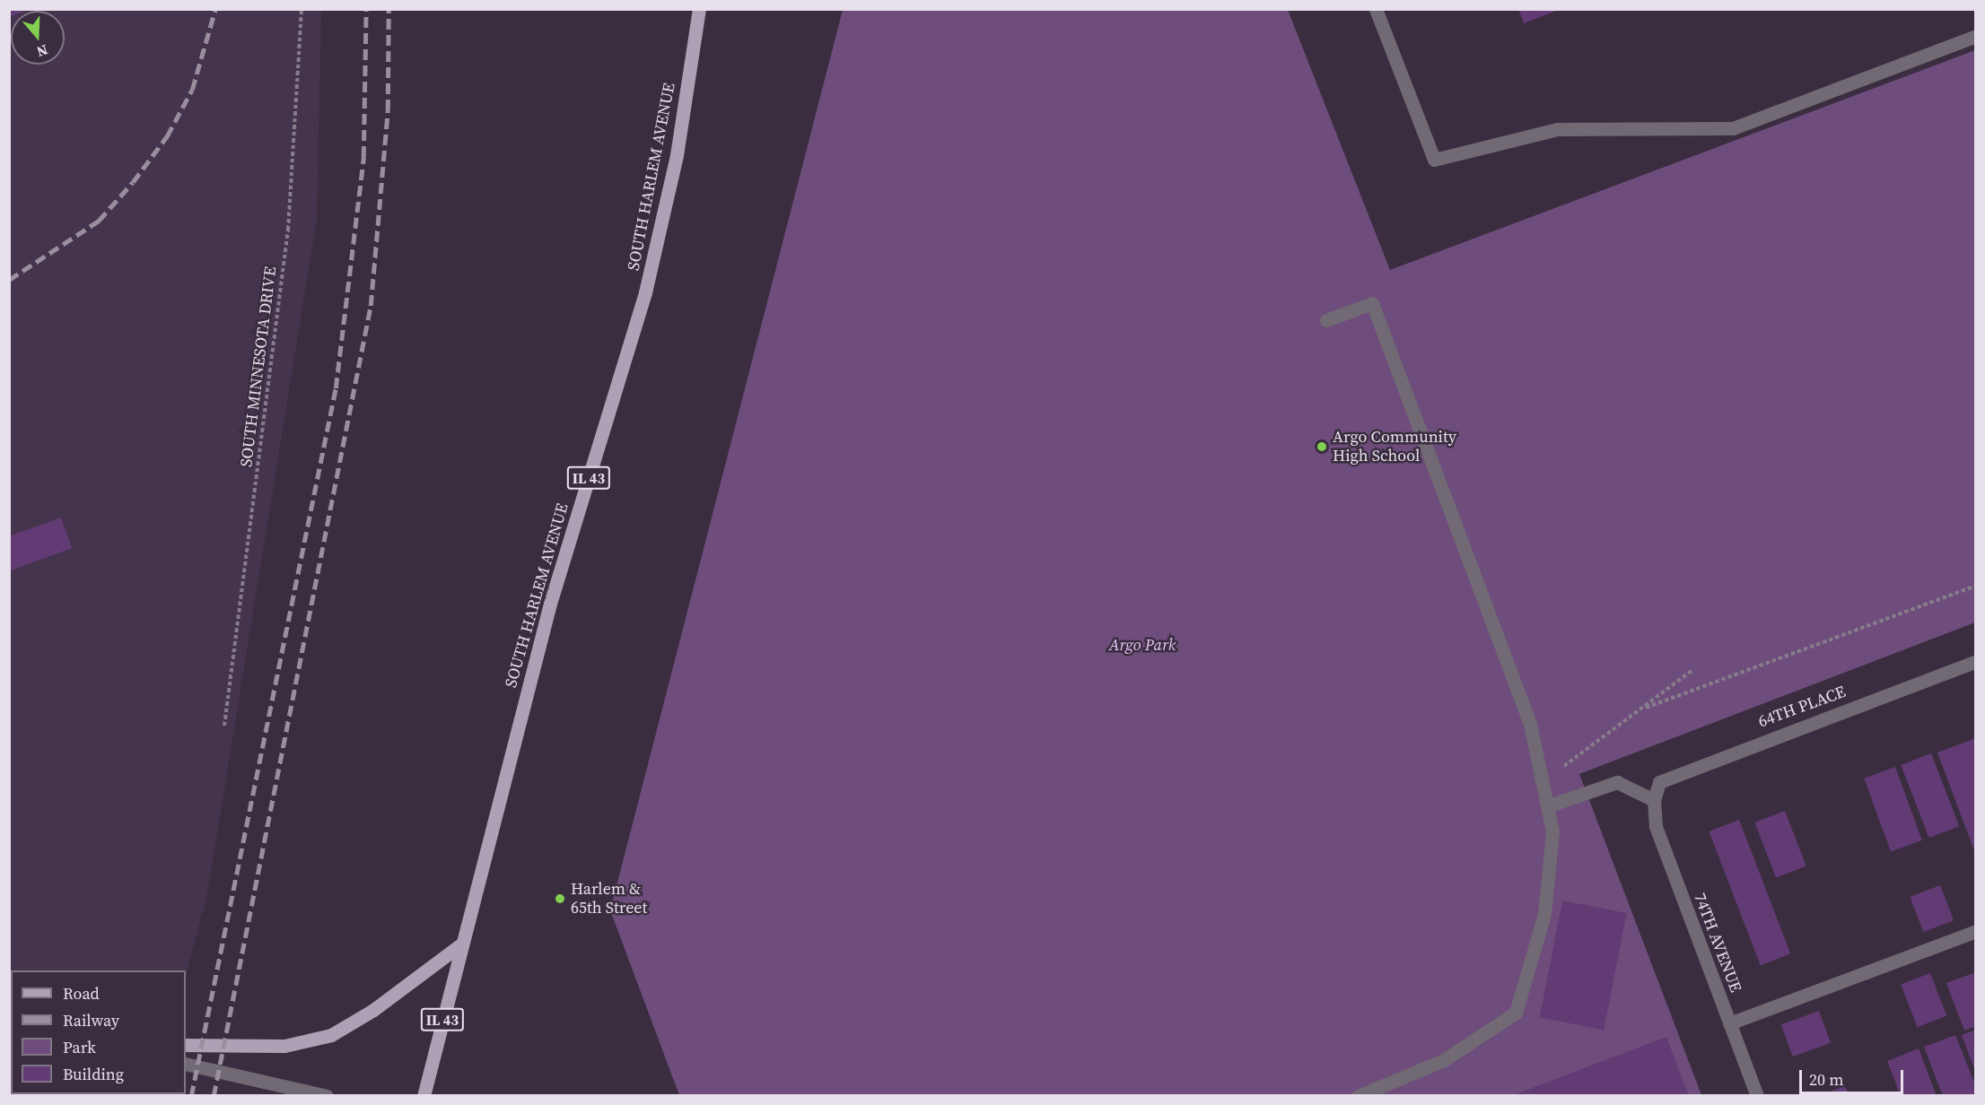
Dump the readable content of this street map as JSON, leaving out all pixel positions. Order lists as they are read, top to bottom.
{
  "streets": {
    "main road": ["SOUTH HARLEM AVENUE", "IL 43"],
    "street": ["64TH PLACE", "74TH AVENUE"],
    "path": ["SOUTH MINNESOTA DRIVE"]
  },
  "crossings": [
    ["64TH PLACE", "74TH AVENUE"]
  ],
  "parks": ["Argo Park"],
  "places": ["Argo Community High School", "Harlem & 65th Street"],
  "legend": [
    "Road",
    "Railway",
    "Park",
    "Building"
  ],
  "scale_bar": "20 m",
  "north": "bottom"
}
